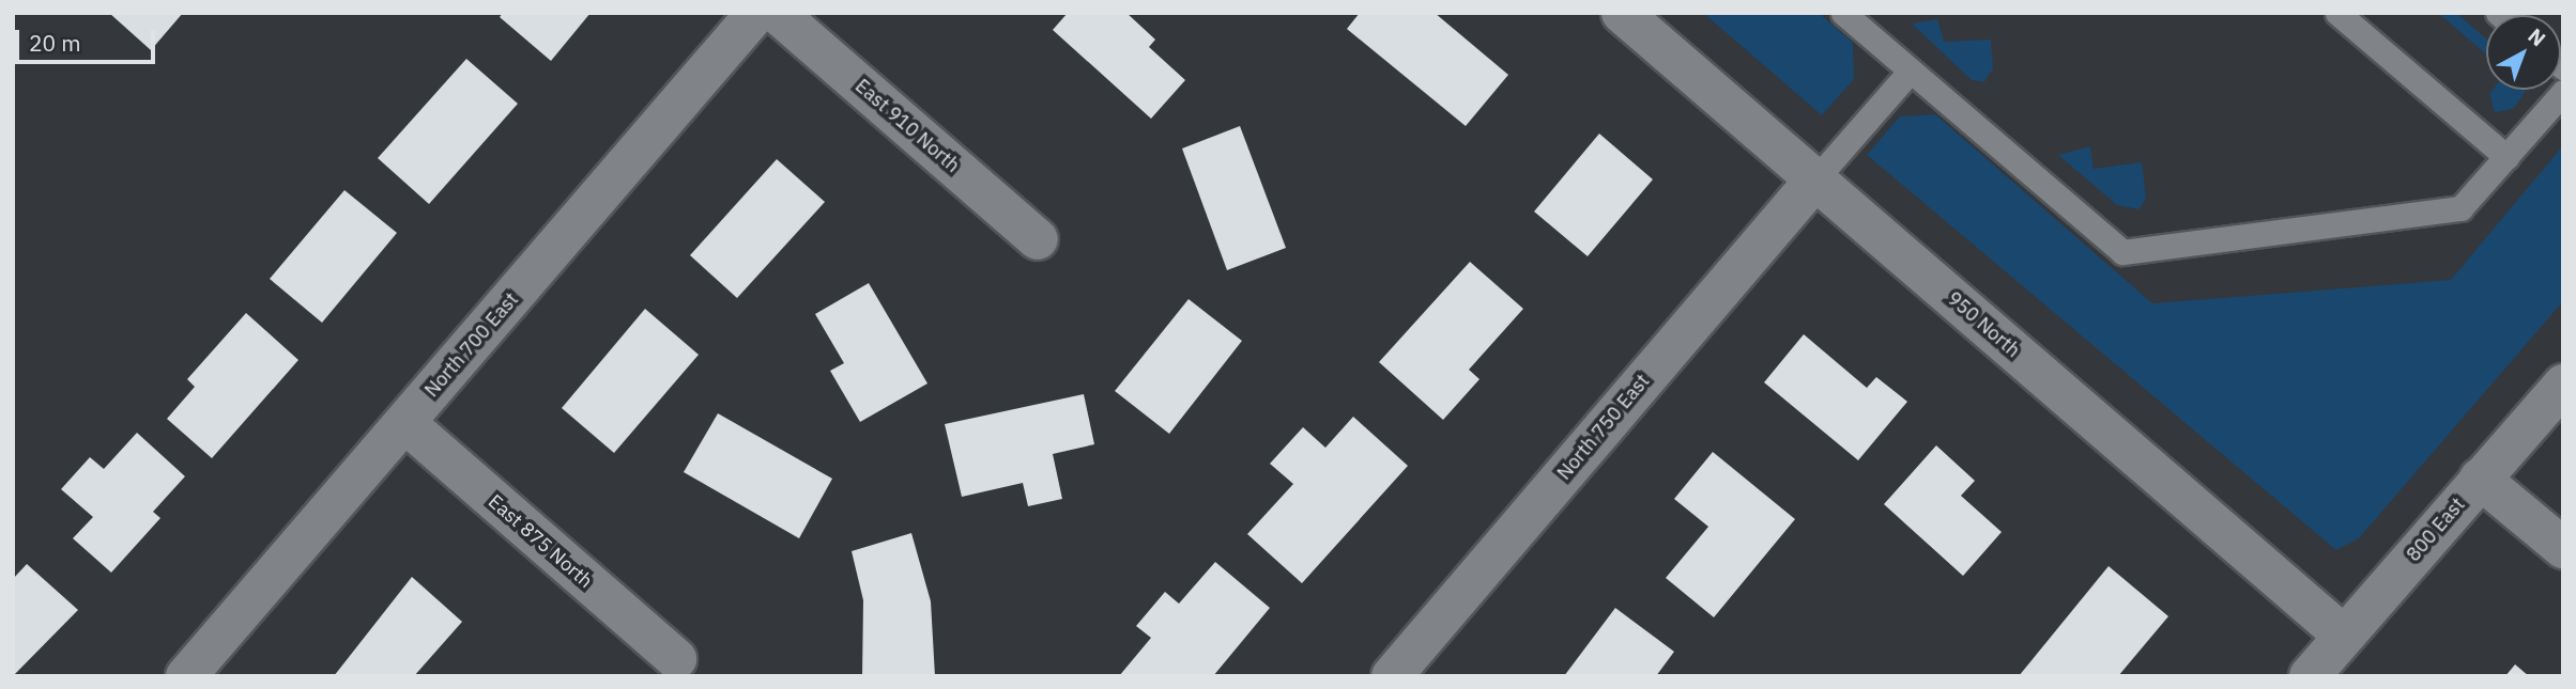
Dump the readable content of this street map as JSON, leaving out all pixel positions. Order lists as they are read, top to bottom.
{
  "streets": {
    "street": [
      "East 910 North",
      "950 North",
      "North 700 East",
      "North 750 East",
      "800 East",
      "East 875 North"
    ]
  },
  "crossings": [
    ["950 North", "North 750 East"],
    ["950 North", "800 East"],
    ["North 700 East", "East 875 North"]
  ],
  "scale_bar": "20 m",
  "north": "top right"
}
